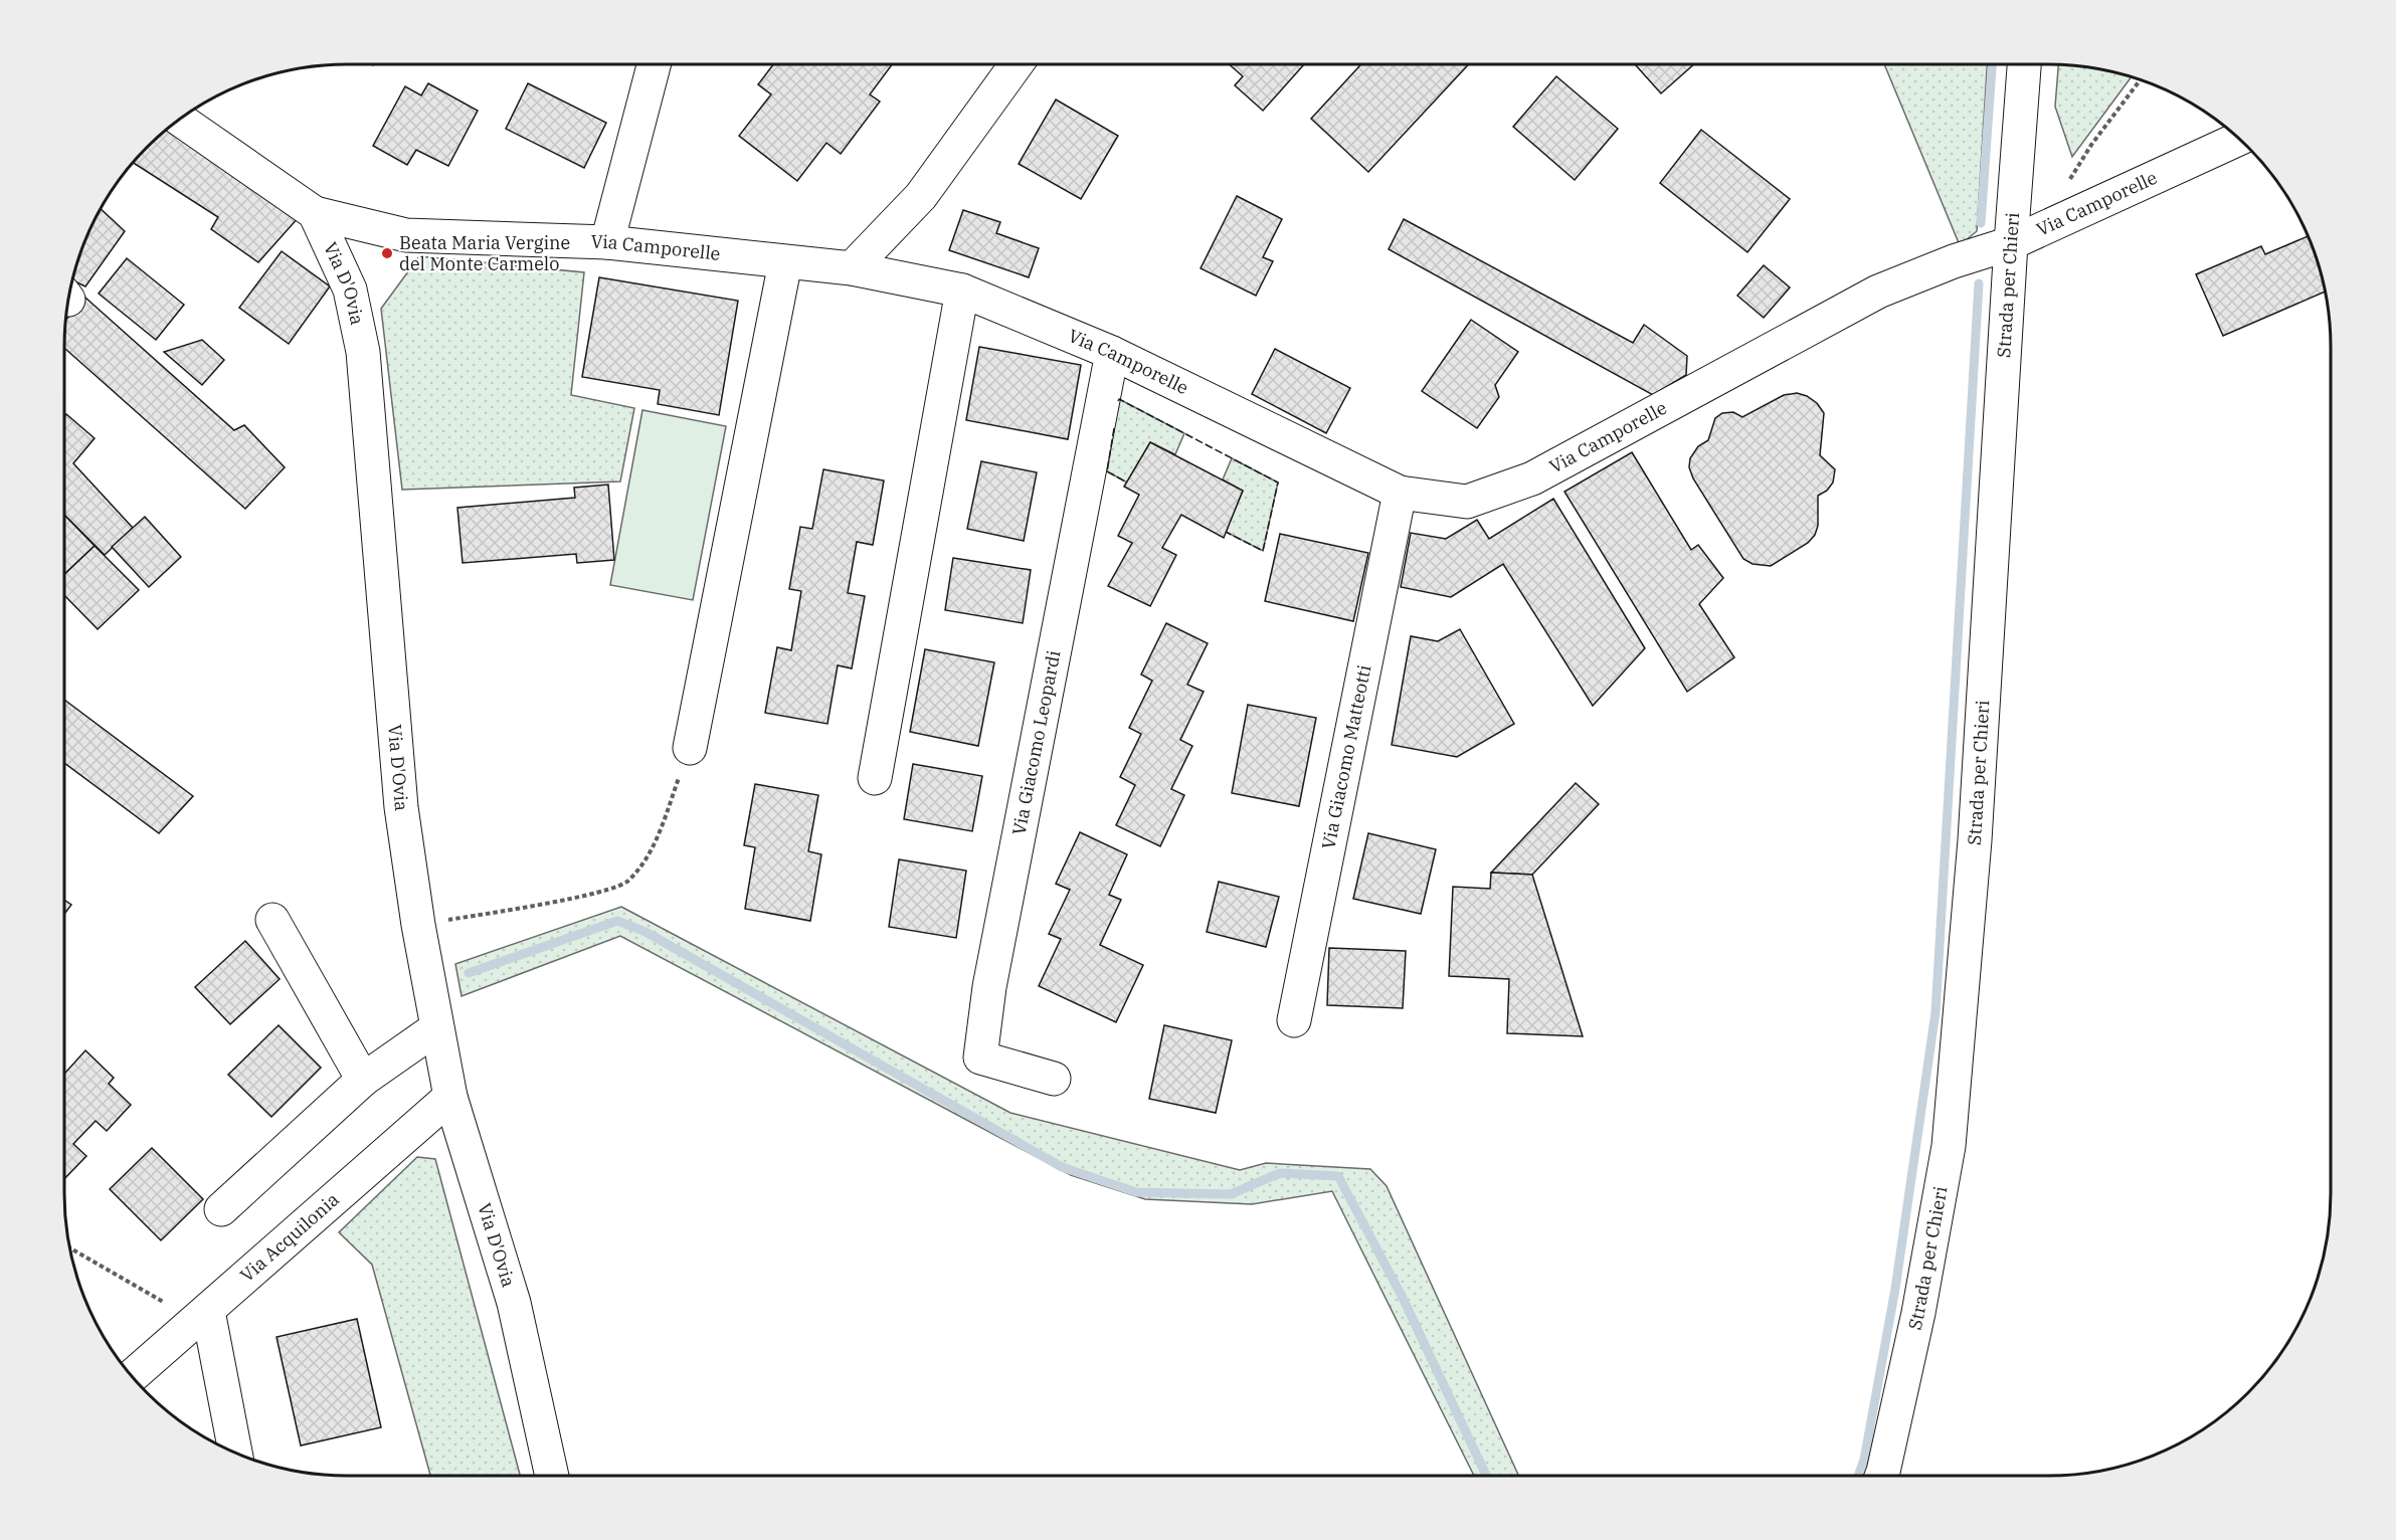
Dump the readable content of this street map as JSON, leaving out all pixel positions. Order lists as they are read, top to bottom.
{
  "streets": {
    "street": [
      "Via Camporelle",
      "Via D'Ovia",
      "Strada per Chieri",
      "Via Giacomo Leopardi",
      "Via Giacomo Matteotti",
      "Via Acquilonia"
    ]
  },
  "crossings": [
    ["Via Camporelle", "Via D'Ovia"],
    ["Via Camporelle", "Strada per Chieri"],
    ["Via Camporelle", "Via Giacomo Leopardi"],
    ["Via Camporelle", "Via Giacomo Matteotti"],
    ["Via D'Ovia", "Via Acquilonia"]
  ],
  "places": ["Beata Maria Vergine del Monte Carmelo"]
}
